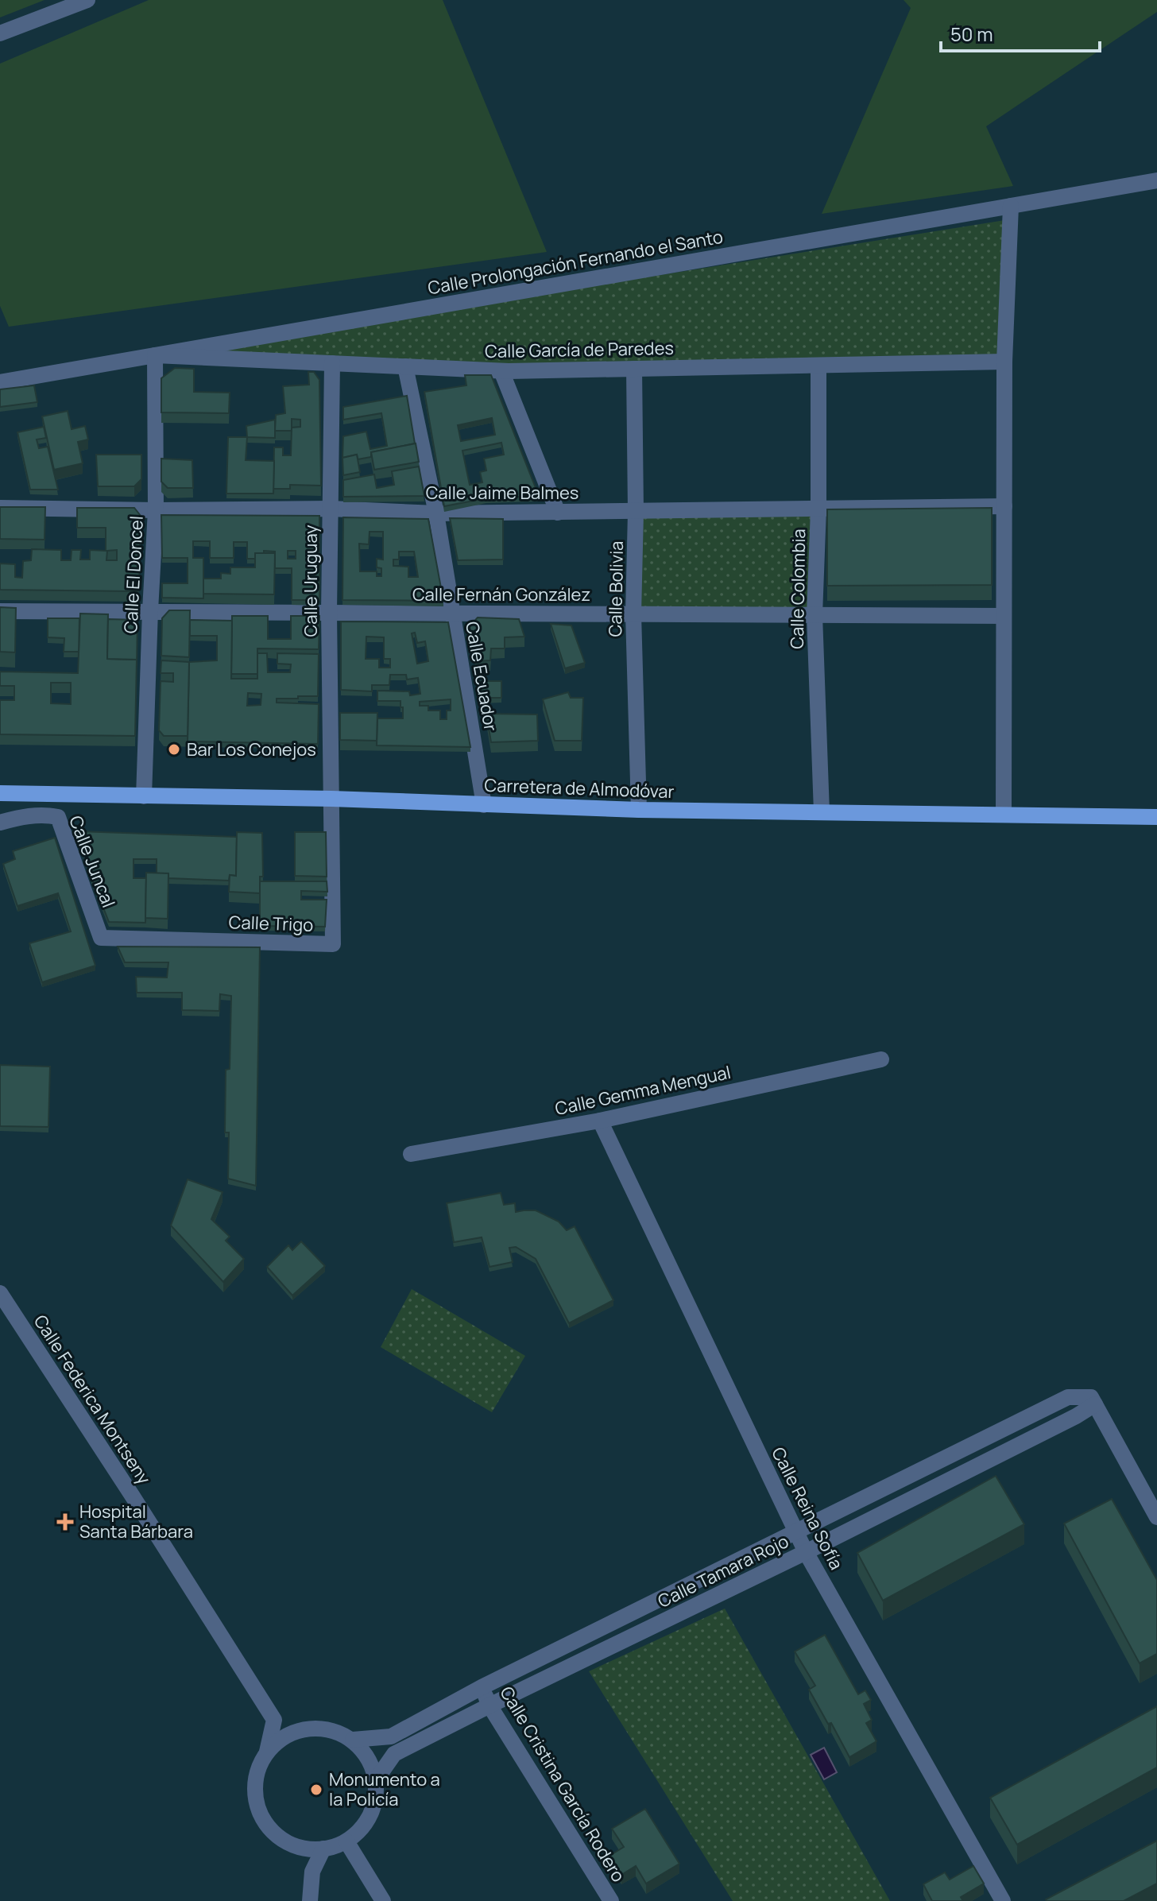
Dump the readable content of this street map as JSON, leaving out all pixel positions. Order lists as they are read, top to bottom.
{
  "streets": {
    "main road": ["Carretera de Almodóvar"],
    "street": [
      "Calle Prolongación Fernando el Santo",
      "Calle García de Paredes",
      "Calle Jaime Balmes",
      "Calle El Doncel",
      "Calle Uruguay",
      "Calle Bolivia",
      "Calle Colombia",
      "Calle Fernán González",
      "Calle Ecuador",
      "Calle Juncal",
      "Calle Trigo",
      "Calle Gemma Mengual",
      "Calle Federica Montseny",
      "Calle Reina Sofía",
      "Calle Tamara Rojo",
      "Calle Cristina García Rodero"
    ]
  },
  "crossings": [
    ["Calle Prolongación Fernando el Santo", "Calle García de Paredes"],
    ["Calle Prolongación Fernando el Santo", "Calle El Doncel"],
    ["Calle García de Paredes", "Calle El Doncel"],
    ["Calle García de Paredes", "Calle Uruguay"],
    ["Calle García de Paredes", "Calle Bolivia"],
    ["Calle García de Paredes", "Calle Colombia"],
    ["Calle García de Paredes", "Calle Ecuador"],
    ["Calle Jaime Balmes", "Calle El Doncel"],
    ["Calle Jaime Balmes", "Calle Uruguay"],
    ["Calle Jaime Balmes", "Calle Bolivia"],
    ["Calle Jaime Balmes", "Calle Colombia"],
    ["Calle Jaime Balmes", "Calle Ecuador"],
    ["Calle El Doncel", "Calle Fernán González"],
    ["Calle El Doncel", "Carretera de Almodóvar"],
    ["Calle Uruguay", "Calle Fernán González"],
    ["Calle Uruguay", "Carretera de Almodóvar"],
    ["Calle Uruguay", "Calle Trigo"],
    ["Calle Bolivia", "Calle Fernán González"],
    ["Calle Bolivia", "Carretera de Almodóvar"],
    ["Calle Colombia", "Calle Fernán González"],
    ["Calle Colombia", "Carretera de Almodóvar"],
    ["Calle Fernán González", "Calle Ecuador"],
    ["Calle Ecuador", "Carretera de Almodóvar"],
    ["Carretera de Almodóvar", "Calle Trigo"],
    ["Calle Juncal", "Calle Trigo"],
    ["Calle Gemma Mengual", "Calle Reina Sofía"],
    ["Calle Reina Sofía", "Calle Tamara Rojo"],
    ["Calle Tamara Rojo", "Calle Cristina García Rodero"]
  ],
  "places": {
    "other": ["Bar Los Conejos", "Monumento a la Policía"],
    "health": ["Hospital Santa Bárbara"]
  },
  "scale_bar": "50 m"
}
